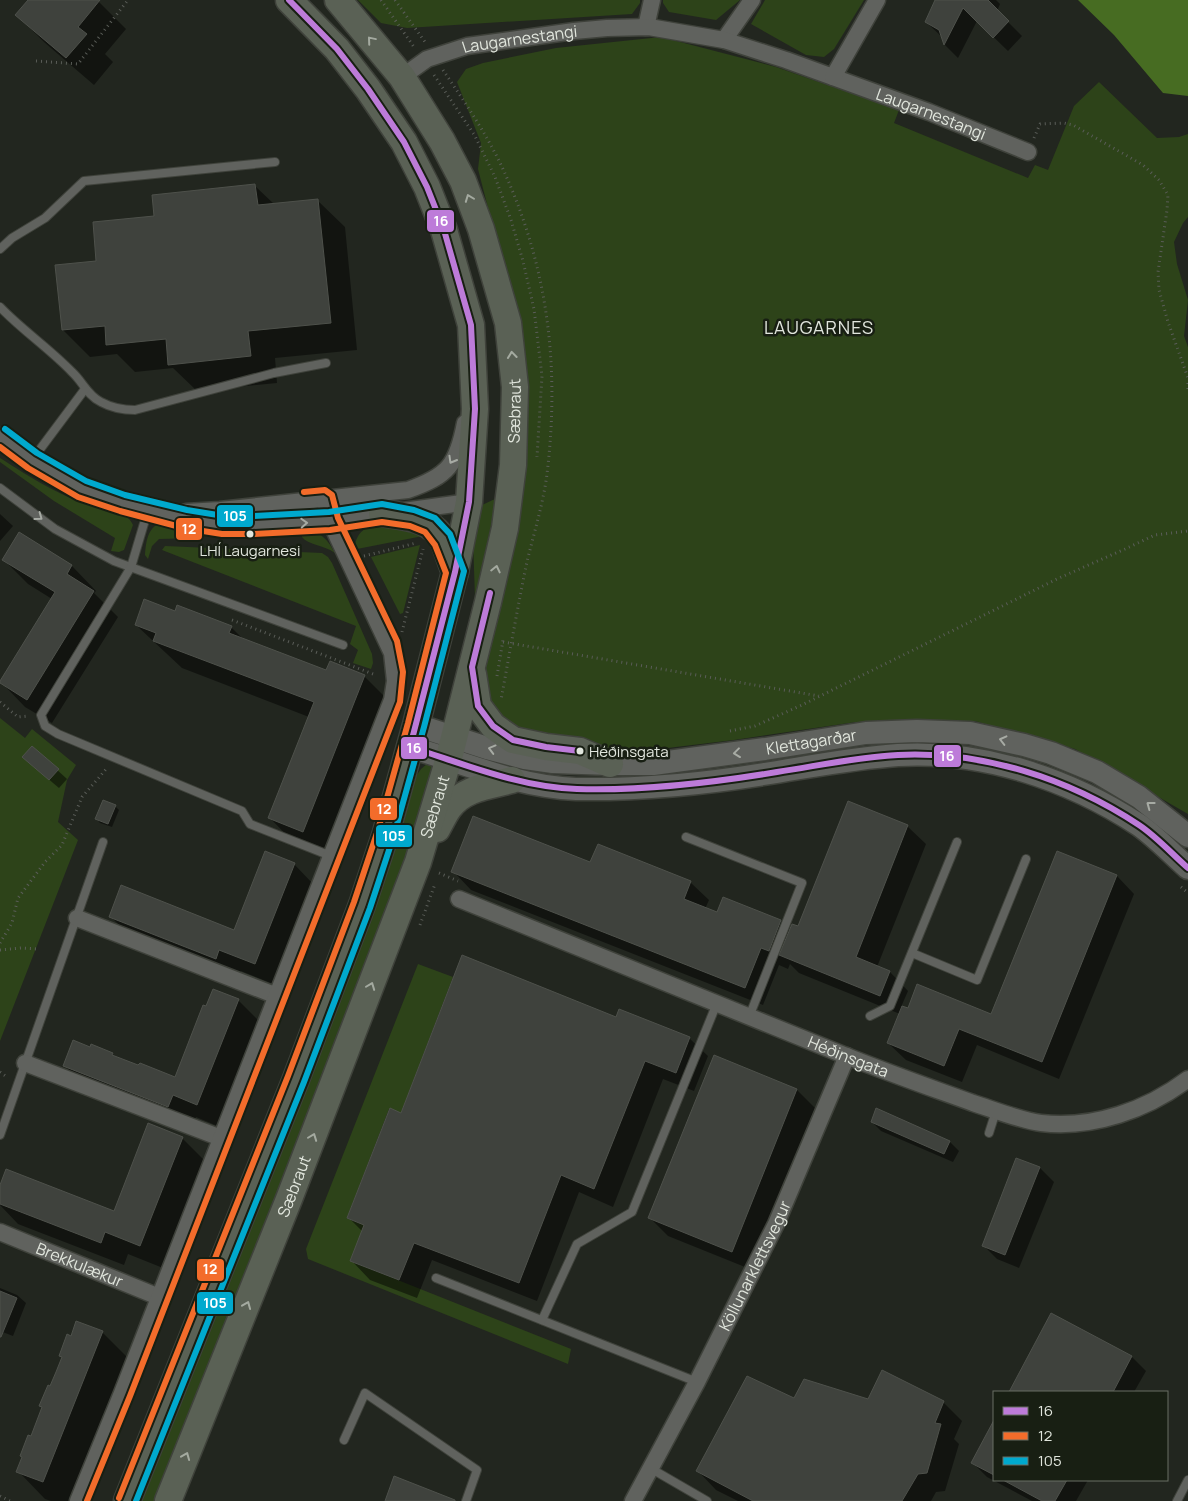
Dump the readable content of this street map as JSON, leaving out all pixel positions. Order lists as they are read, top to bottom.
{
  "streets": {
    "main road": ["Sæbraut", "Klettagarðar"],
    "street": [
      "Laugarnestangi",
      "Héðinsgata",
      "Brekkulækur",
      "Köllunarklettsvegur"
    ]
  },
  "crossings": [
    ["Laugarnestangi", "Sæbraut"],
    ["Sæbraut", "Klettagarðar"],
    ["Héðinsgata", "Köllunarklettsvegur"]
  ],
  "districts": ["LAUGARNES"],
  "places": ["LHÍ Laugarnesi", "Héðinsgata"],
  "lines": ["transit line 16", "transit line 105", "transit line 12"],
  "legend": ["16", "12", "105"]
}
